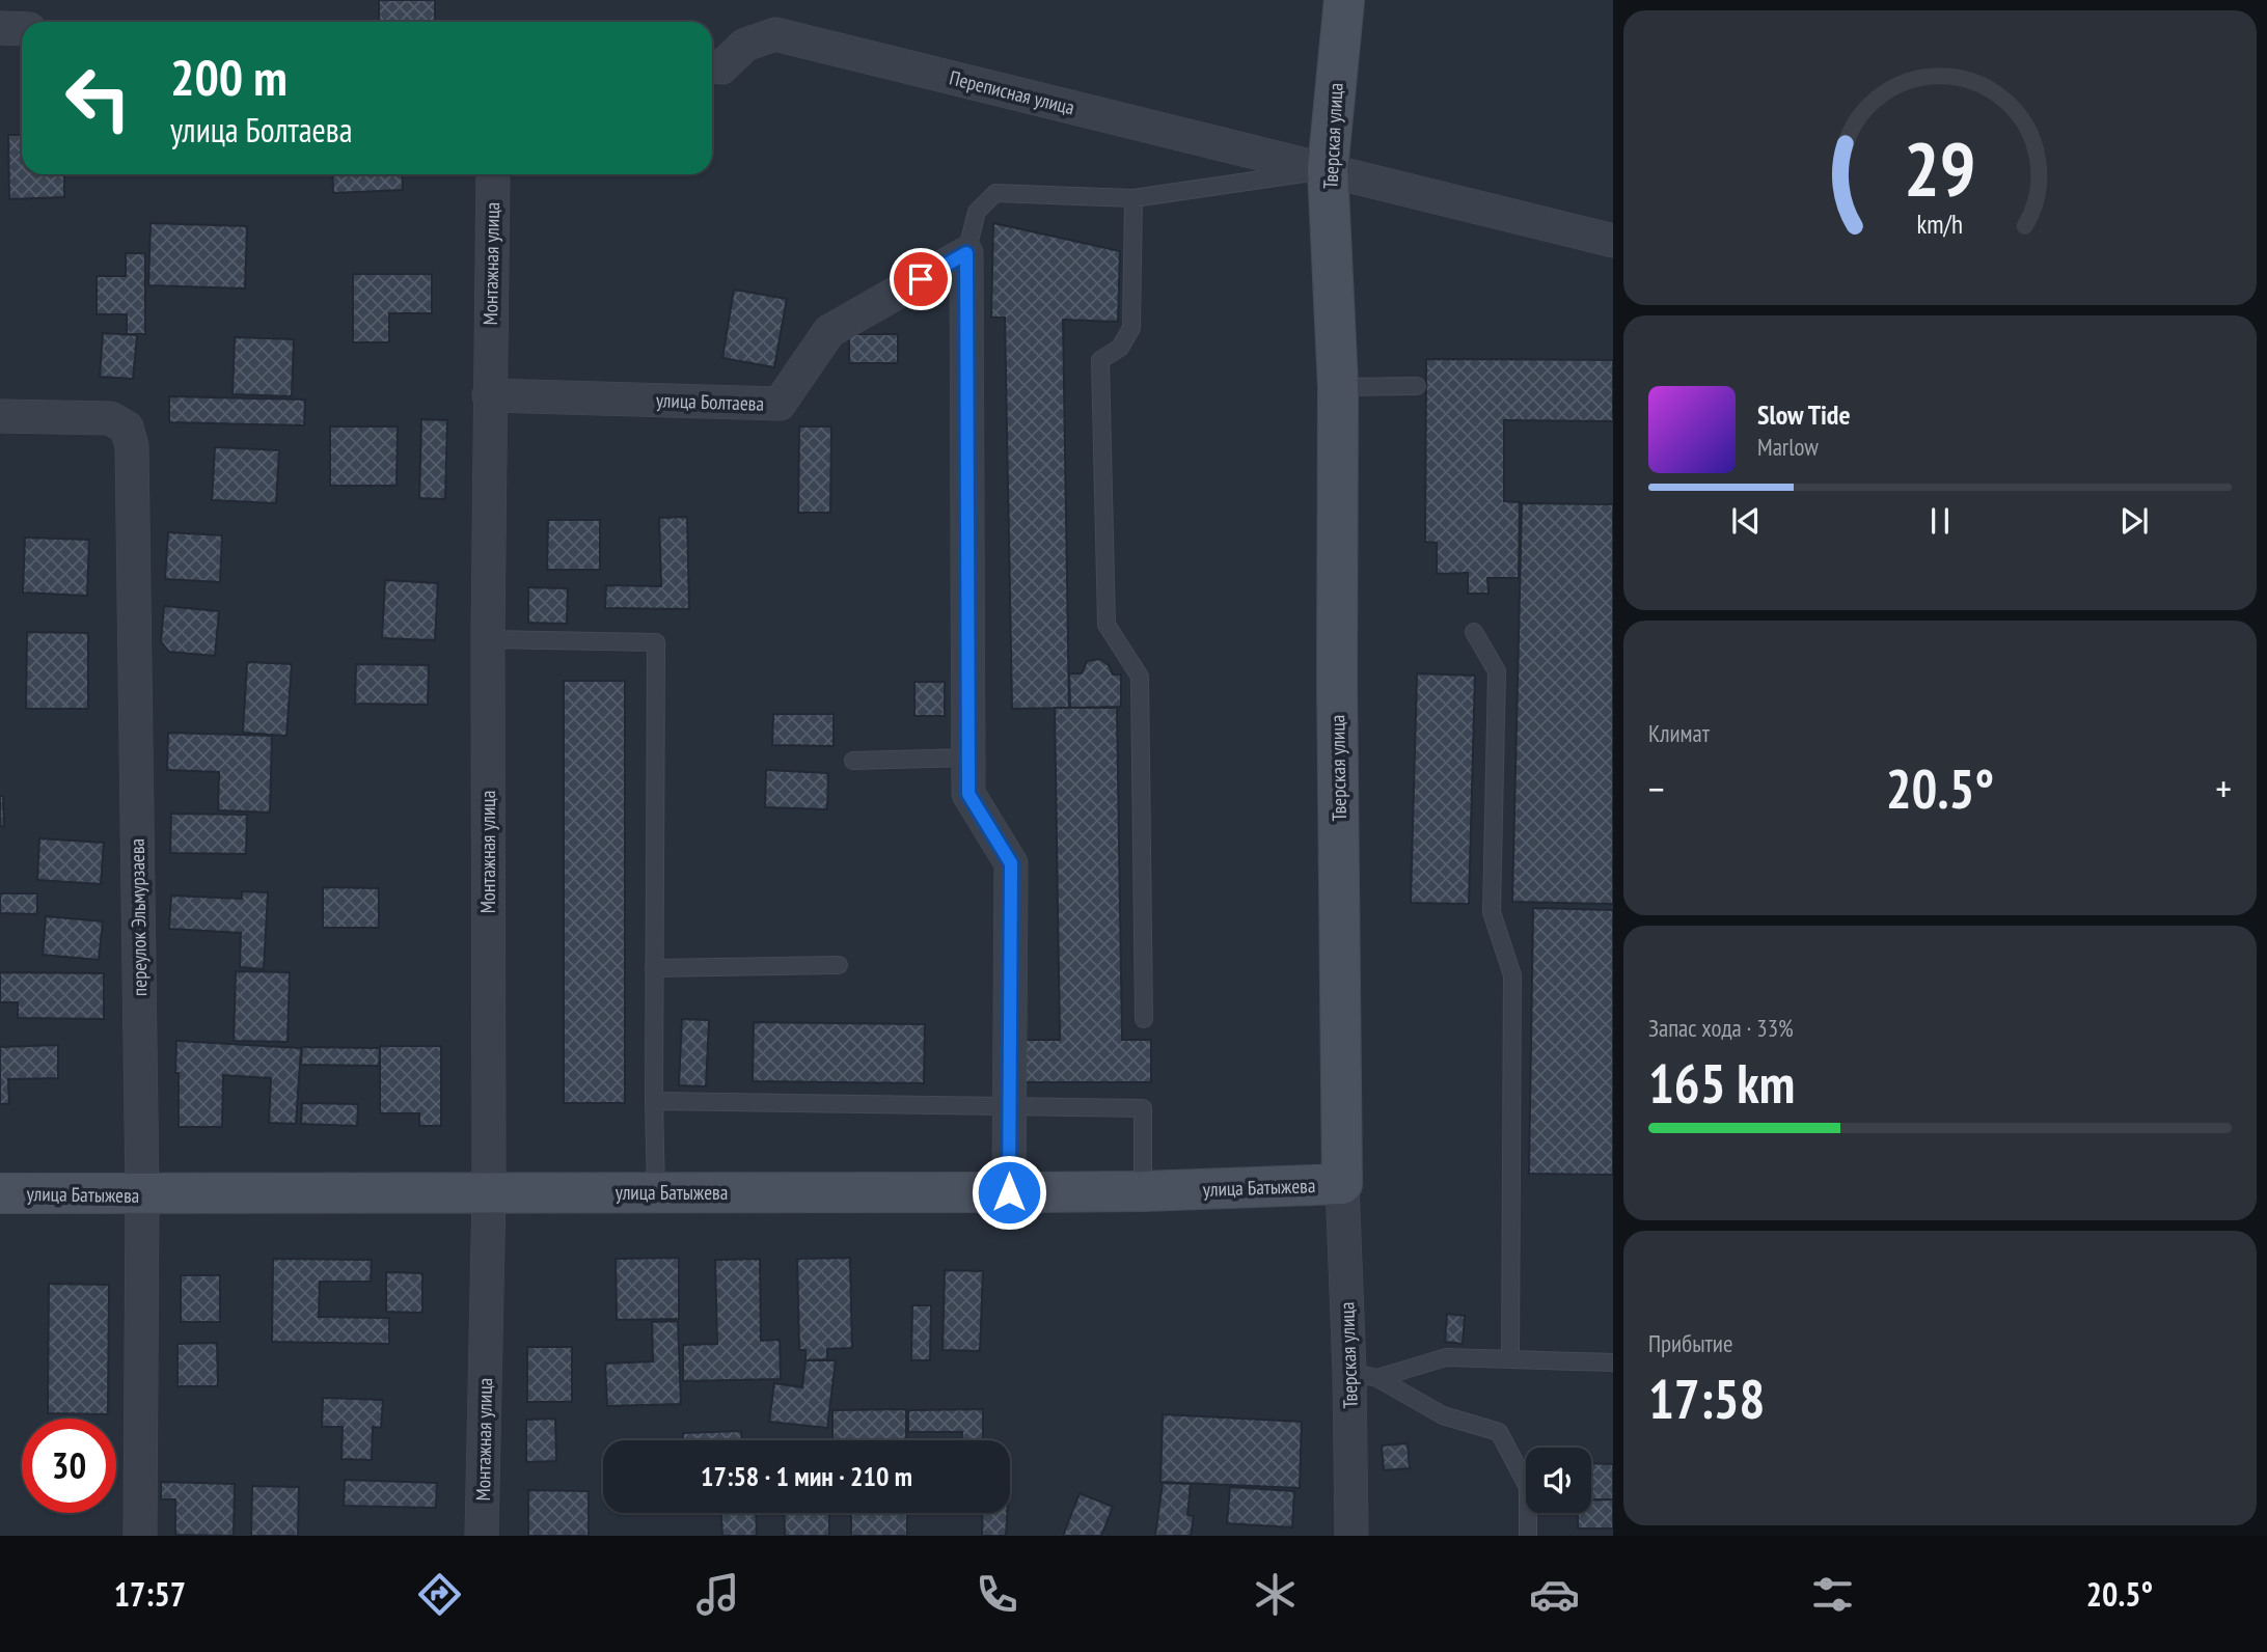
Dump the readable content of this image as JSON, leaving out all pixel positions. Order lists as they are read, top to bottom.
{
  "streets": {
    "street": [
      "Переписная улица",
      "Тверская улица",
      "Монтажная улица",
      "улица Болтаева",
      "переулок Эльмурзаева",
      "улица Батыжева"
    ]
  },
  "crossings": [
    ["Переписная улица", "Тверская улица"],
    ["Тверская улица", "улица Батыжева"],
    ["Монтажная улица", "улица Болтаева"],
    ["Монтажная улица", "улица Батыжева"],
    ["переулок Эльмурзаева", "улица Батыжева"]
  ],
  "page": {
    "turn": ["200 m", "улица Болтаева"],
    "song": ["Slow Tide", "Marlow"],
    "tile": [
      "Климат",
      ["Запас хода · 33%", "165 km"],
      ["Прибытие", "17:58"]
    ],
    "heat": ["−", "20.5°", "+"],
    "limit": "30",
    "trip": "17:58 · 1 мин · 210 m",
    "tabs": ["17:57", "20.5°"],
    "gauge": ["29", "km/h"]
  }
}
